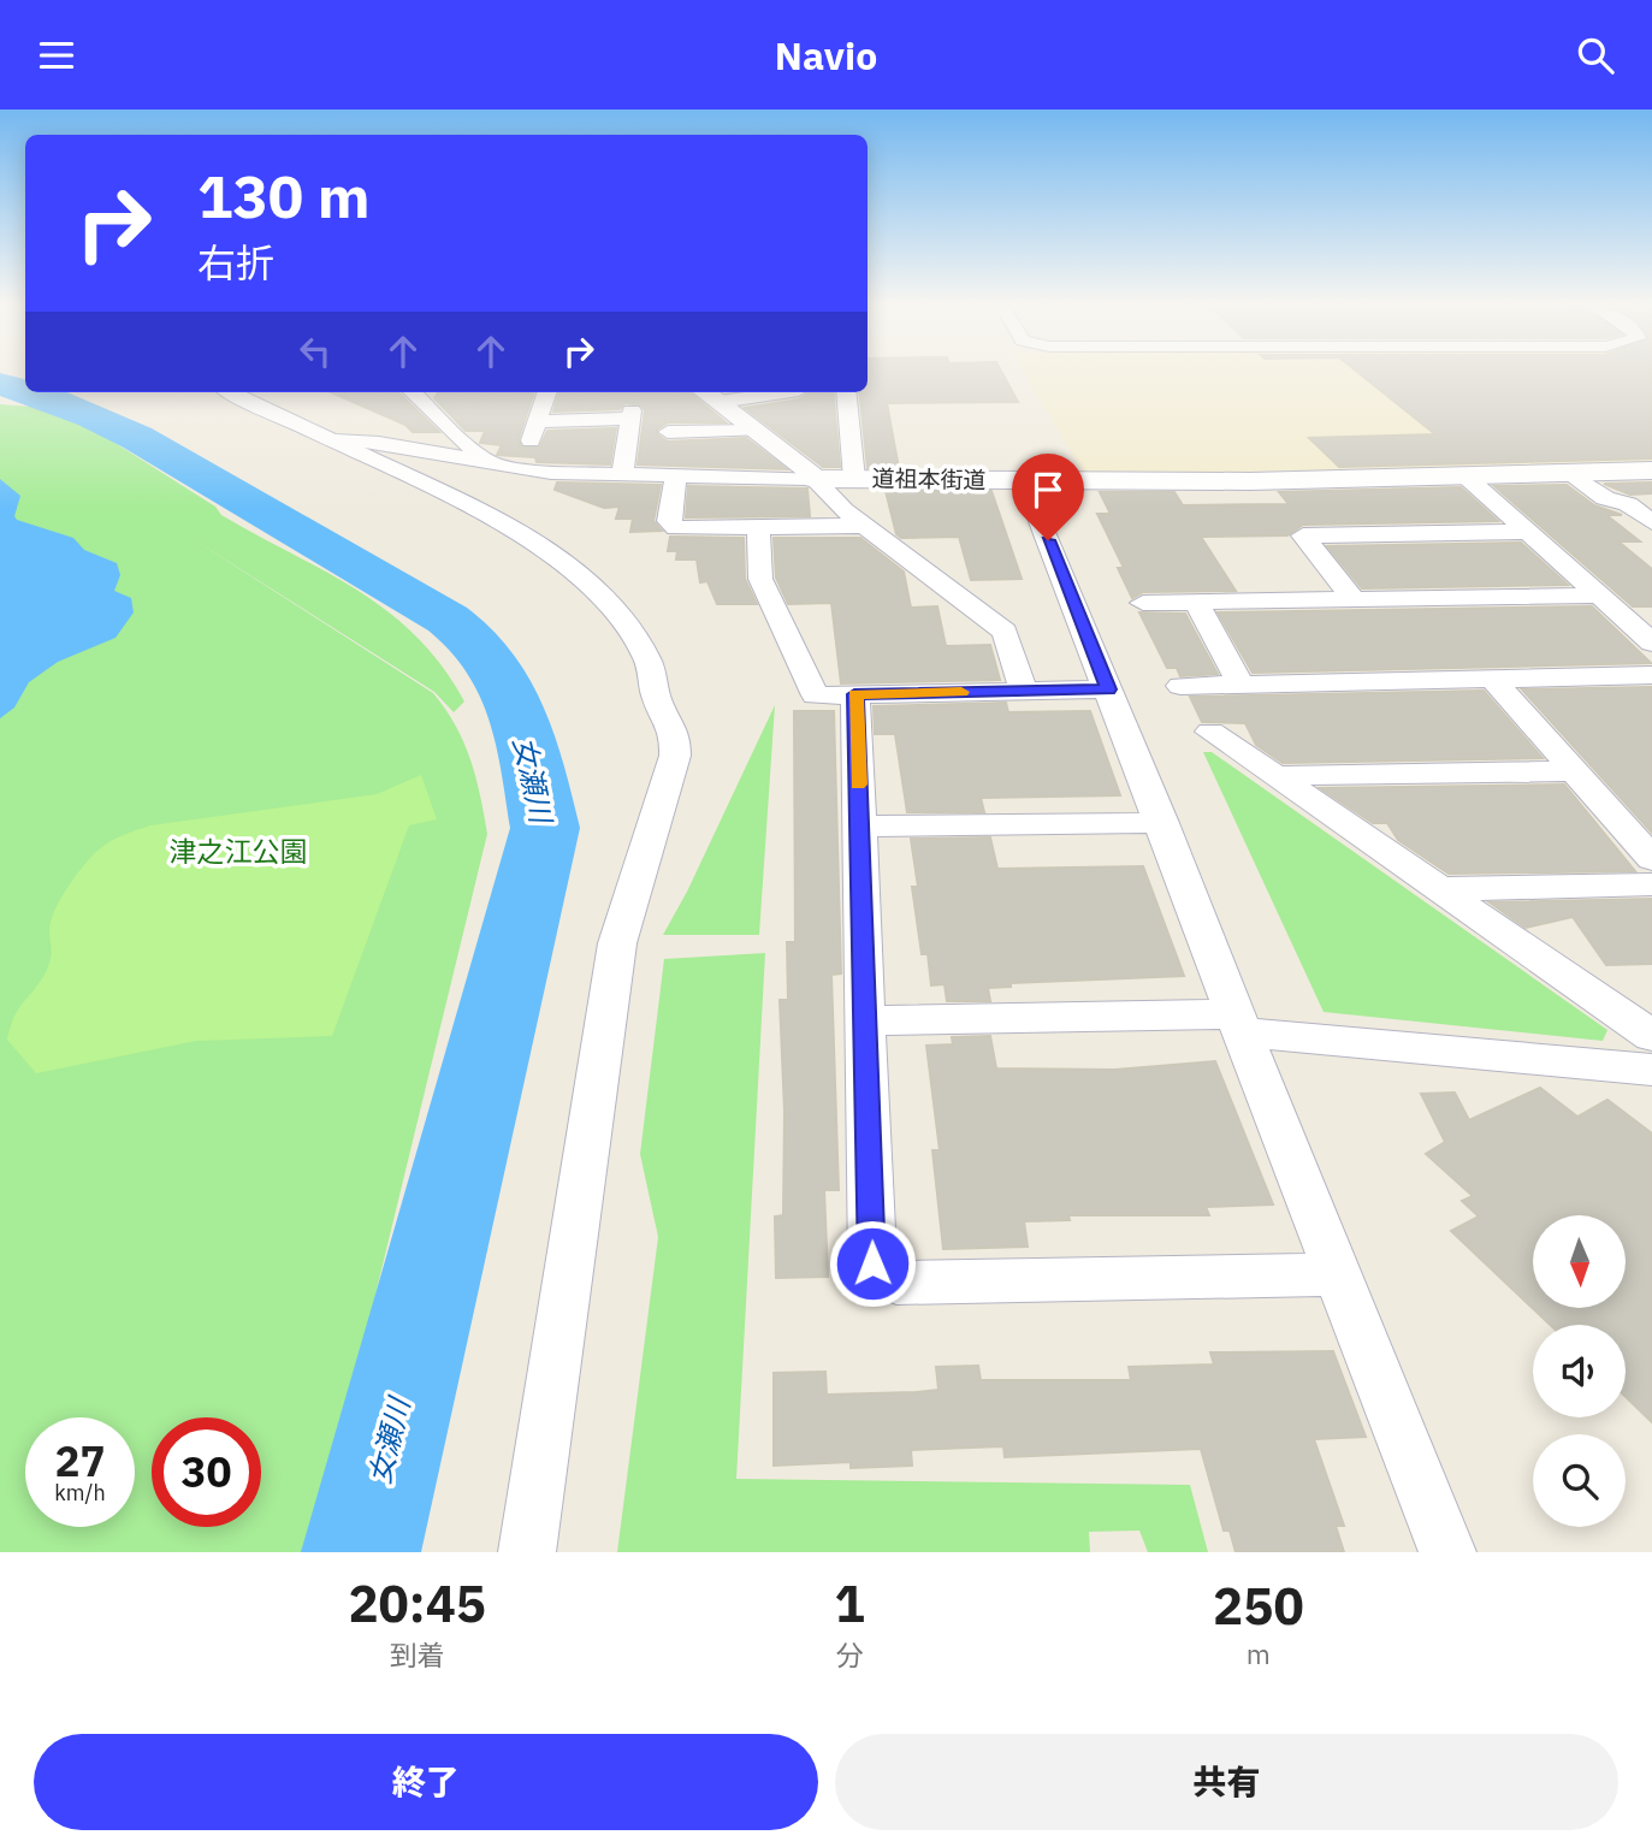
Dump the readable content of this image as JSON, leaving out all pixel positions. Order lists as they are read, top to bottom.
{
  "streets": {
    "street": ["道祖本街道"]
  },
  "water": ["女瀬川"],
  "parks": ["津之江公園"],
  "north": "bottom",
  "page": {
    "header": "Navio",
    "turn": ["130 m", "右折"],
    "speed": "27 km/h",
    "limit": "30",
    "eta": [
      "20:45",
      "到着",
      "1",
      "分",
      "250",
      "m"
    ],
    "buttons": ["終了", "共有"]
  }
}
